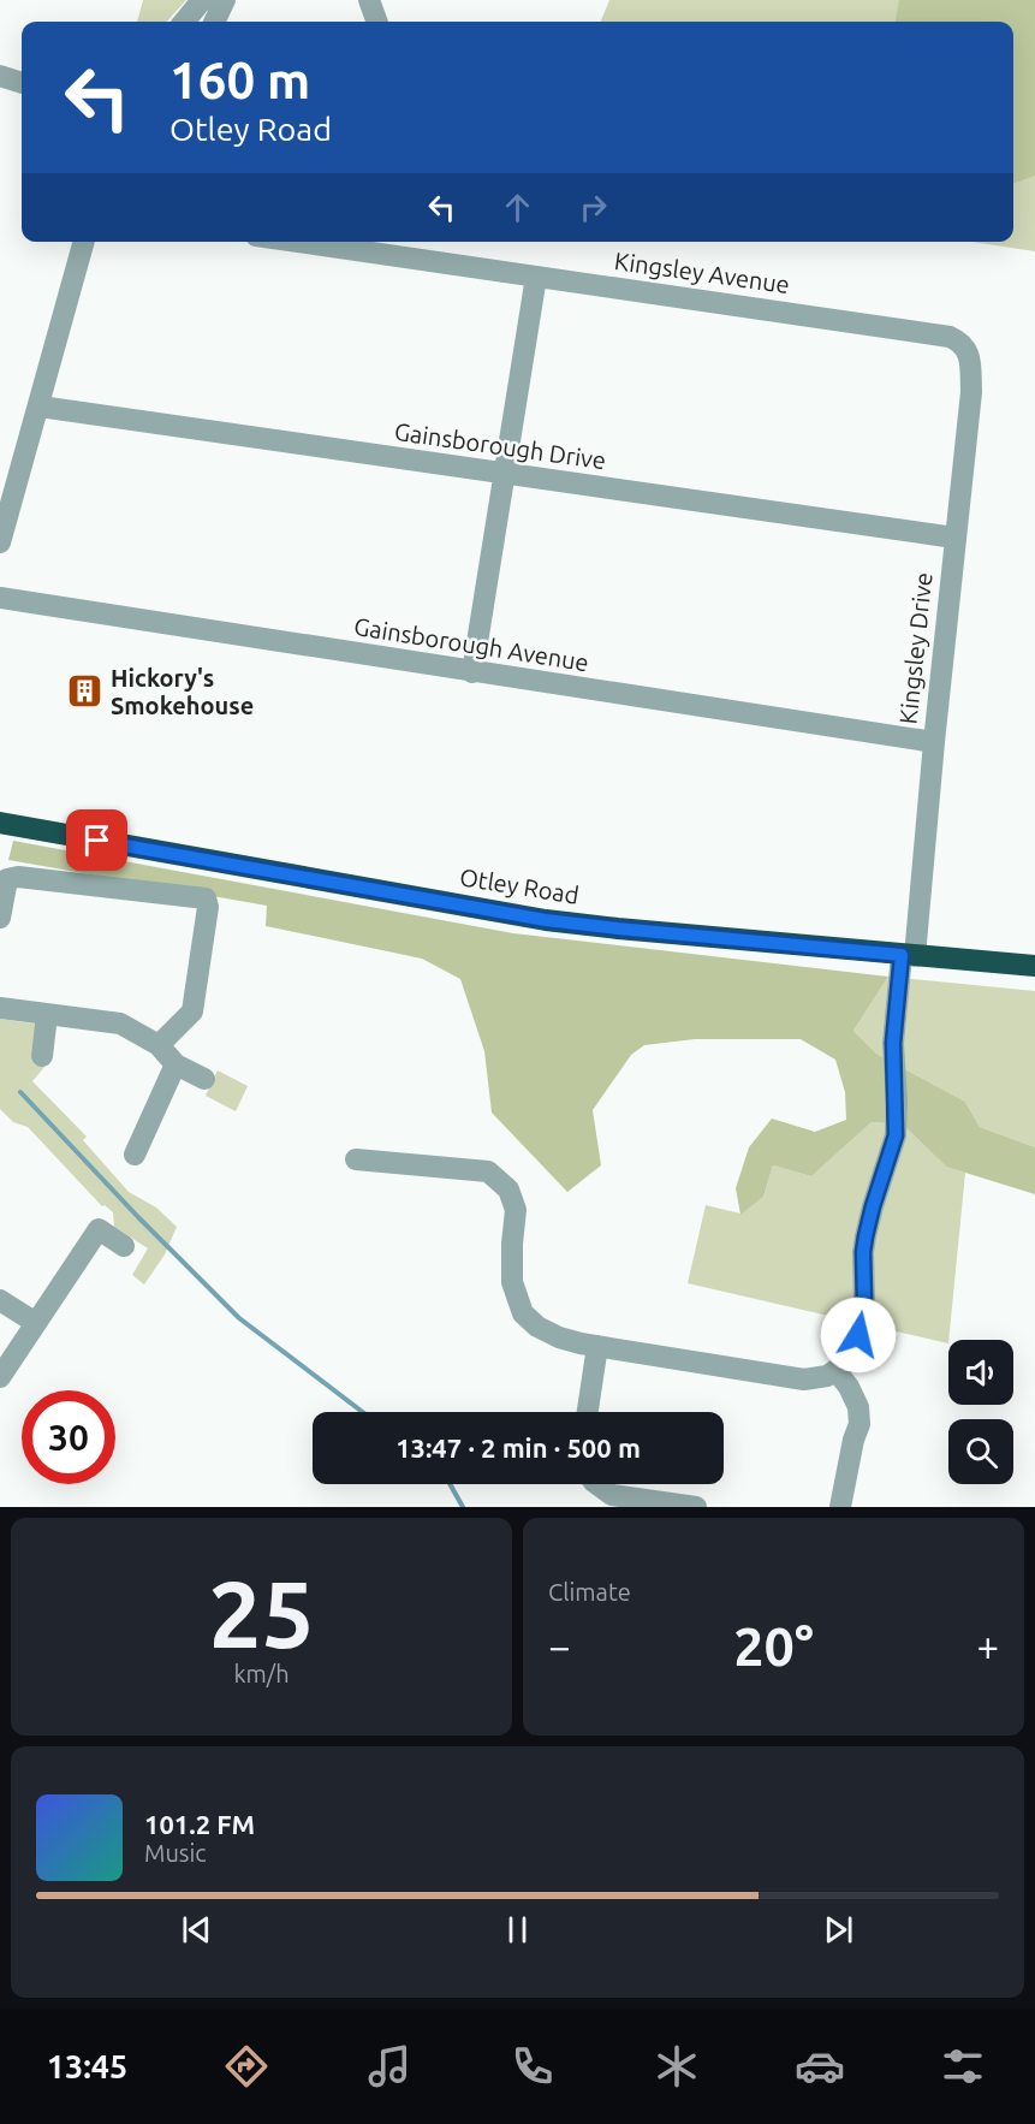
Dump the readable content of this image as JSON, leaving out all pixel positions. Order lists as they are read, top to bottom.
{
  "streets": {
    "highway": ["Otley Road"],
    "street": [
      "Kingsley Avenue",
      "Gainsborough Drive",
      "Gainsborough Avenue",
      "Kingsley Drive"
    ]
  },
  "crossings": [
    ["Kingsley Avenue", "Kingsley Drive"],
    ["Gainsborough Drive", "Kingsley Drive"],
    ["Gainsborough Avenue", "Kingsley Drive"],
    ["Kingsley Drive", "Otley Road"]
  ],
  "places": {
    "building": ["Hickory's Smokehouse"]
  },
  "page": {
    "turn": ["160 m", "Otley Road"],
    "limit": "30",
    "trip": "13:47 · 2 min · 500 m",
    "tile": [
      ["25", "km/h"],
      "Climate"
    ],
    "heat": ["−", "20°", "+"],
    "song": ["101.2 FM", "Music"],
    "tabs": "13:45"
  }
}
